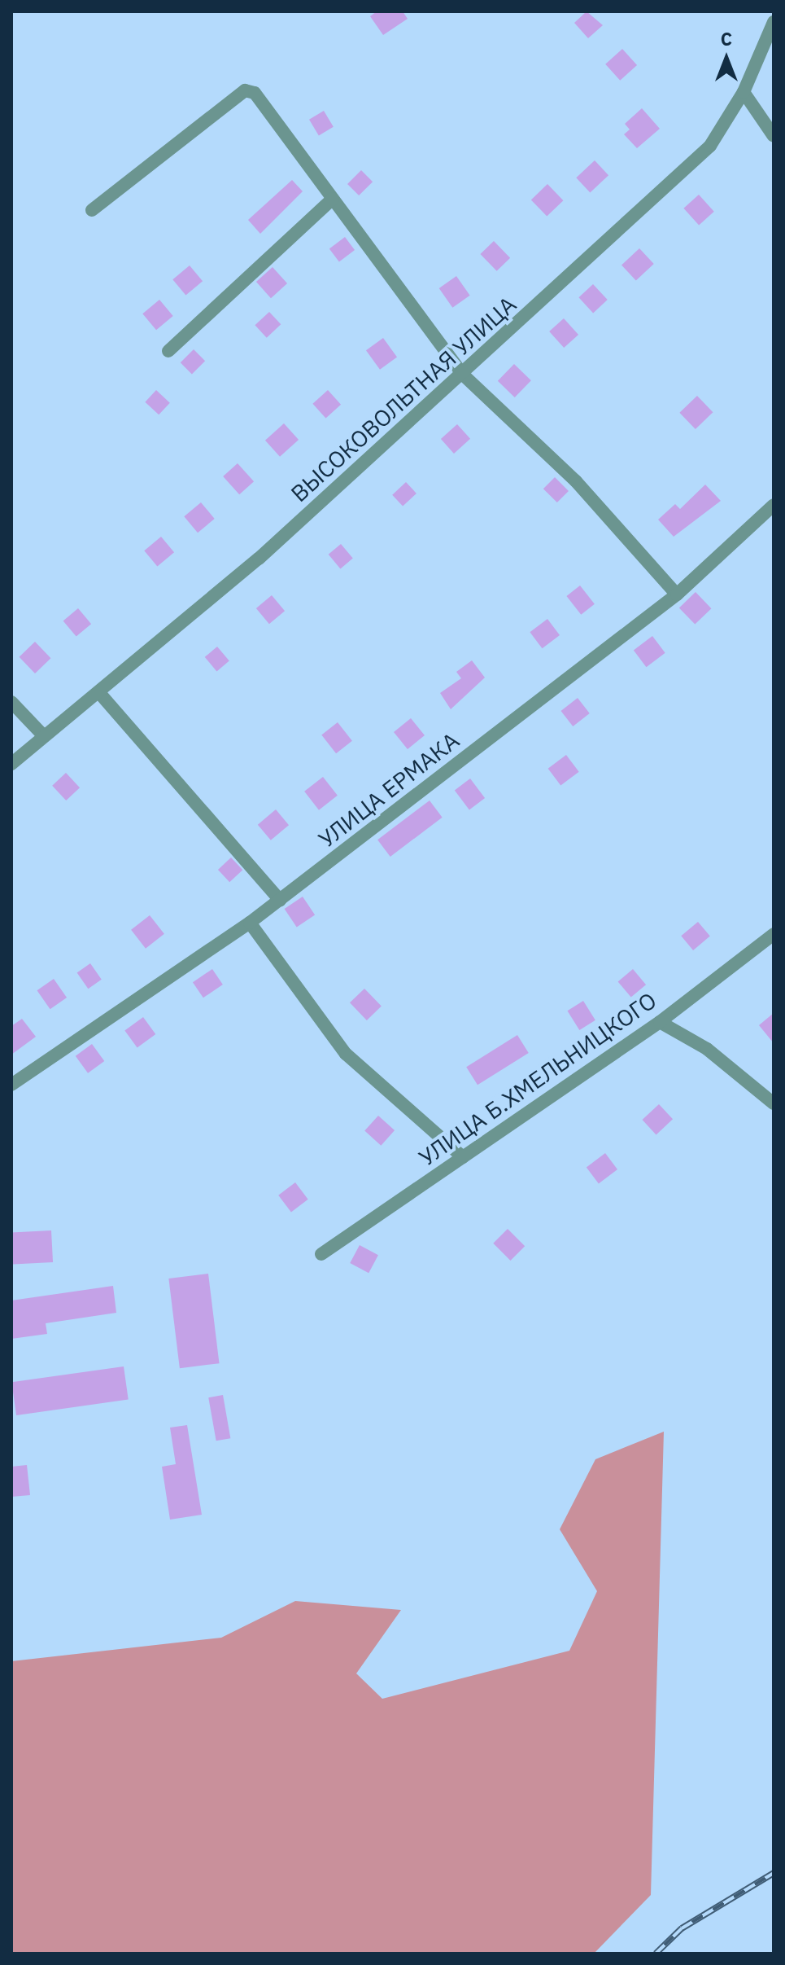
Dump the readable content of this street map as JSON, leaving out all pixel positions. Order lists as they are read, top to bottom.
{
  "streets": {
    "street": ["ВЫСОКОВОЛЬТНАЯ УЛИЦА", "УЛИЦА ЕРМАКА", "УЛИЦА Б.ХМЕЛЬНИЦКОГО"]
  },
  "north": "top"
}
